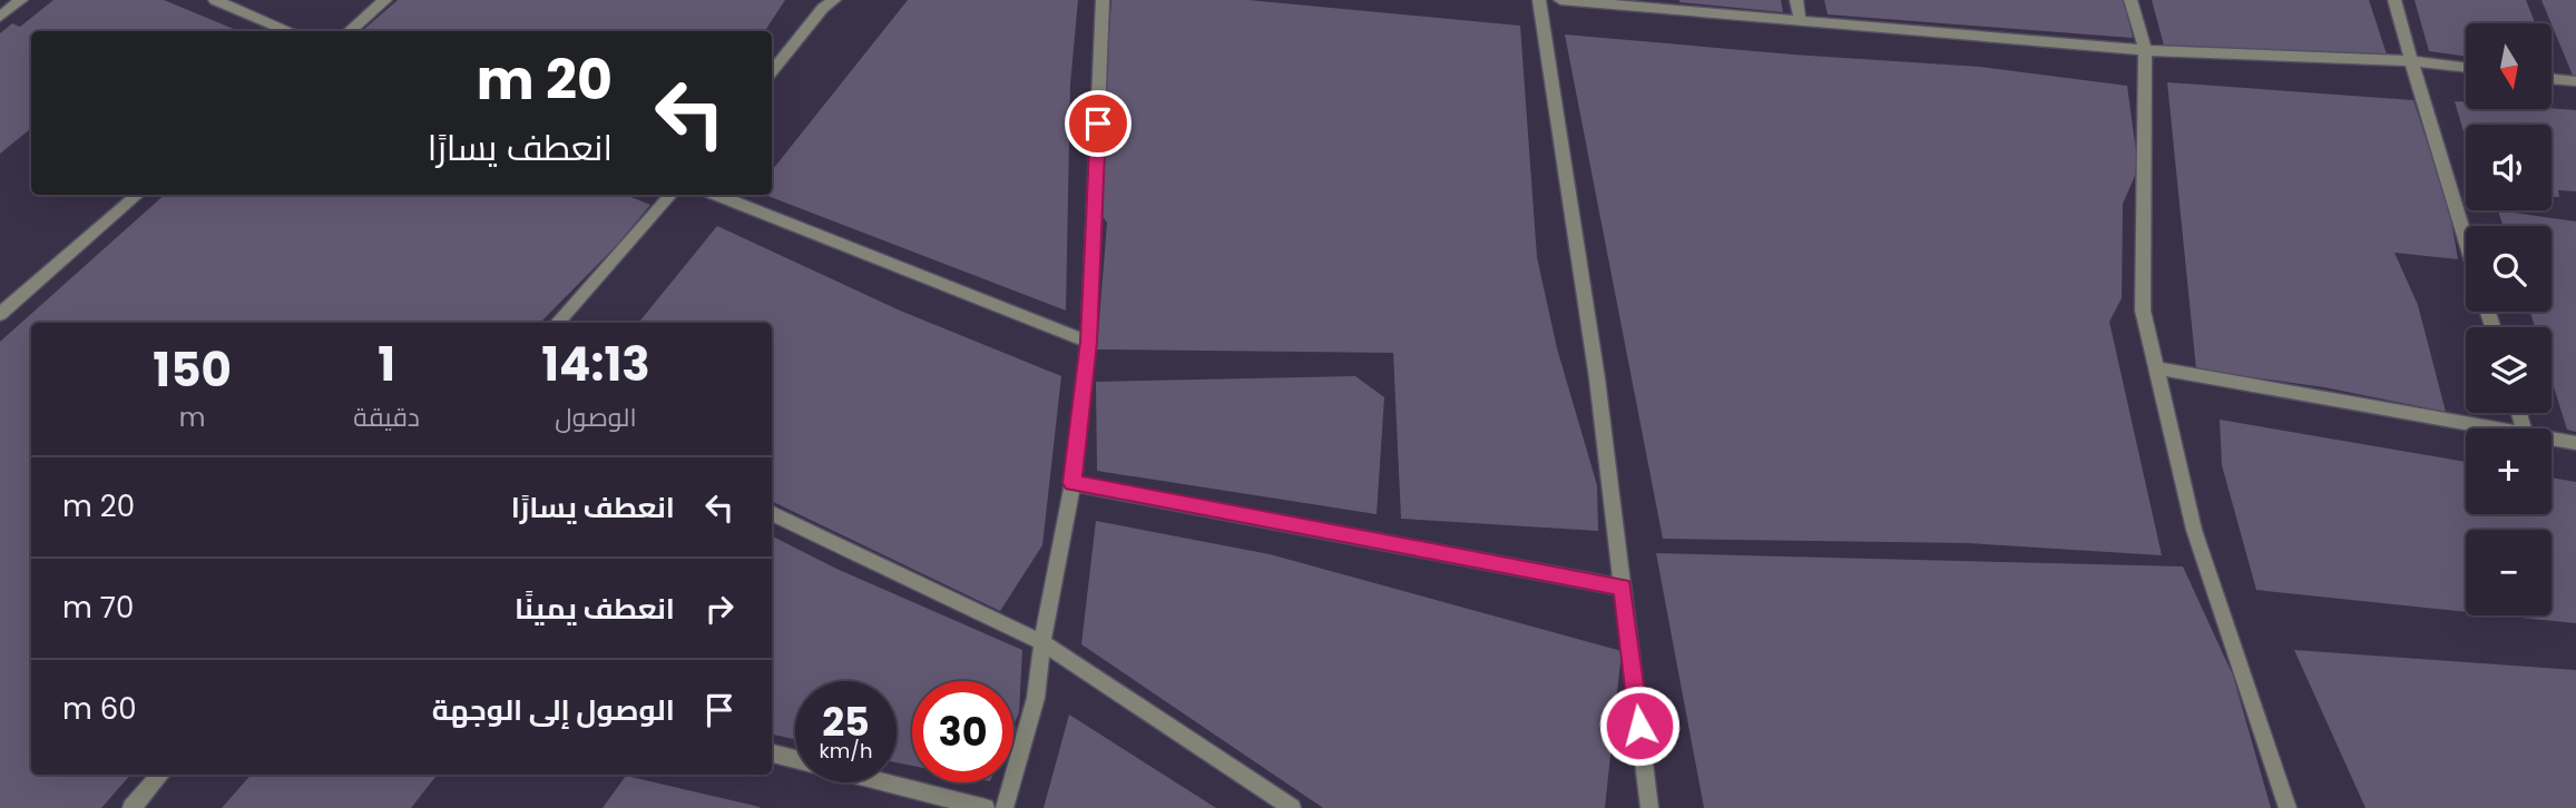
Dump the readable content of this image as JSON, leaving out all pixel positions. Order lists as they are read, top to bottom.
{
  "north": "bottom",
  "page": {
    "map_buttons": ["+", "−"],
    "turn": ["20 m", "انعطف يسارًا"],
    "eta": [
      "14:13",
      "الوصول",
      "1",
      "دقيقة",
      "150",
      "m"
    ],
    "list": [
      {
        "name": "انعطف يسارًا",
        "value": "20 m"
      },
      {
        "name": "انعطف يمينًا",
        "value": "70 m"
      },
      {
        "name": "الوصول إلى الوجهة",
        "value": "60 m"
      }
    ],
    "speed": "25 km/h",
    "limit": "30"
  }
}
